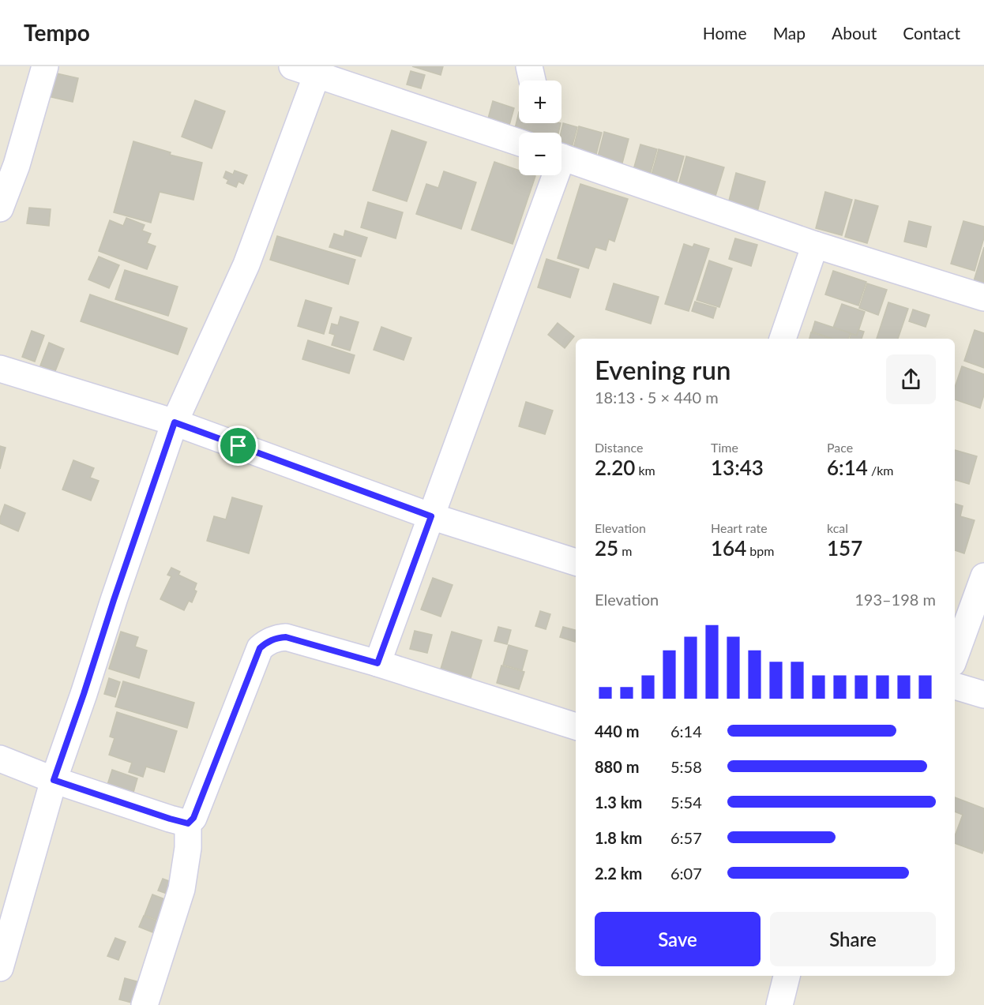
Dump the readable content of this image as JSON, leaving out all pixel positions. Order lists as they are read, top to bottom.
{
  "page": {
    "header": "Tempo",
    "nav": [
      "Home",
      "Map",
      "About",
      "Contact"
    ],
    "map_buttons": ["+", "−"],
    "heading": ["Evening run", "18:13 · 5 × 440 m"],
    "stats": [
      ["Distance", "2.20 km"],
      ["Time", "13:43"],
      ["Pace", "6:14 /km"],
      ["Elevation", "25 m"],
      ["Heart rate", "164 bpm"],
      ["kcal", "157"]
    ],
    "chart": ["Elevation", "193–198 m"],
    "list": [
      {
        "name": "440 m",
        "note": "6:14"
      },
      {
        "name": "880 m",
        "note": "5:58"
      },
      {
        "name": "1.3 km",
        "note": "5:54"
      },
      {
        "name": "1.8 km",
        "note": "6:57"
      },
      {
        "name": "2.2 km",
        "note": "6:07"
      }
    ],
    "buttons": ["Save", "Share"]
  }
}
